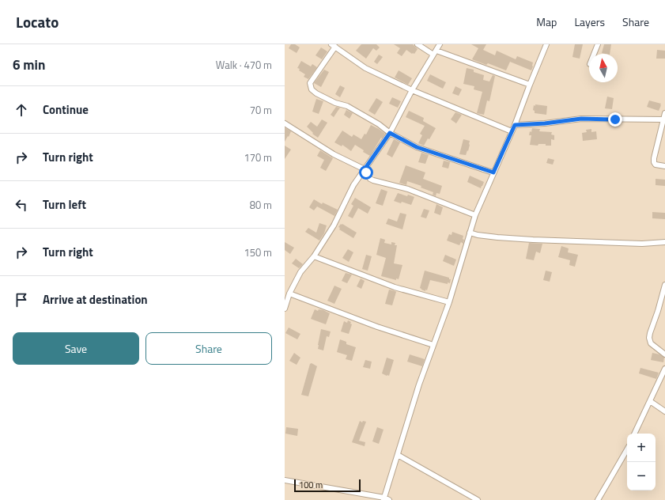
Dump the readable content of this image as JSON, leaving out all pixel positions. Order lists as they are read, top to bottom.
{
  "scale_bar": "100 m",
  "north": "top",
  "page": {
    "header": "Locato",
    "nav": ["Map", "Layers", "Share"],
    "heading": ["6 min", "Walk · 470 m"],
    "list": [
      ["Continue", "70 m"],
      ["Turn right", "170 m"],
      ["Turn left", "80 m"],
      ["Turn right", "150 m"],
      "Arrive at destination"
    ],
    "buttons": ["Save", "Share"],
    "map_buttons": ["+", "−"],
    "scale": "100 m"
  }
}
